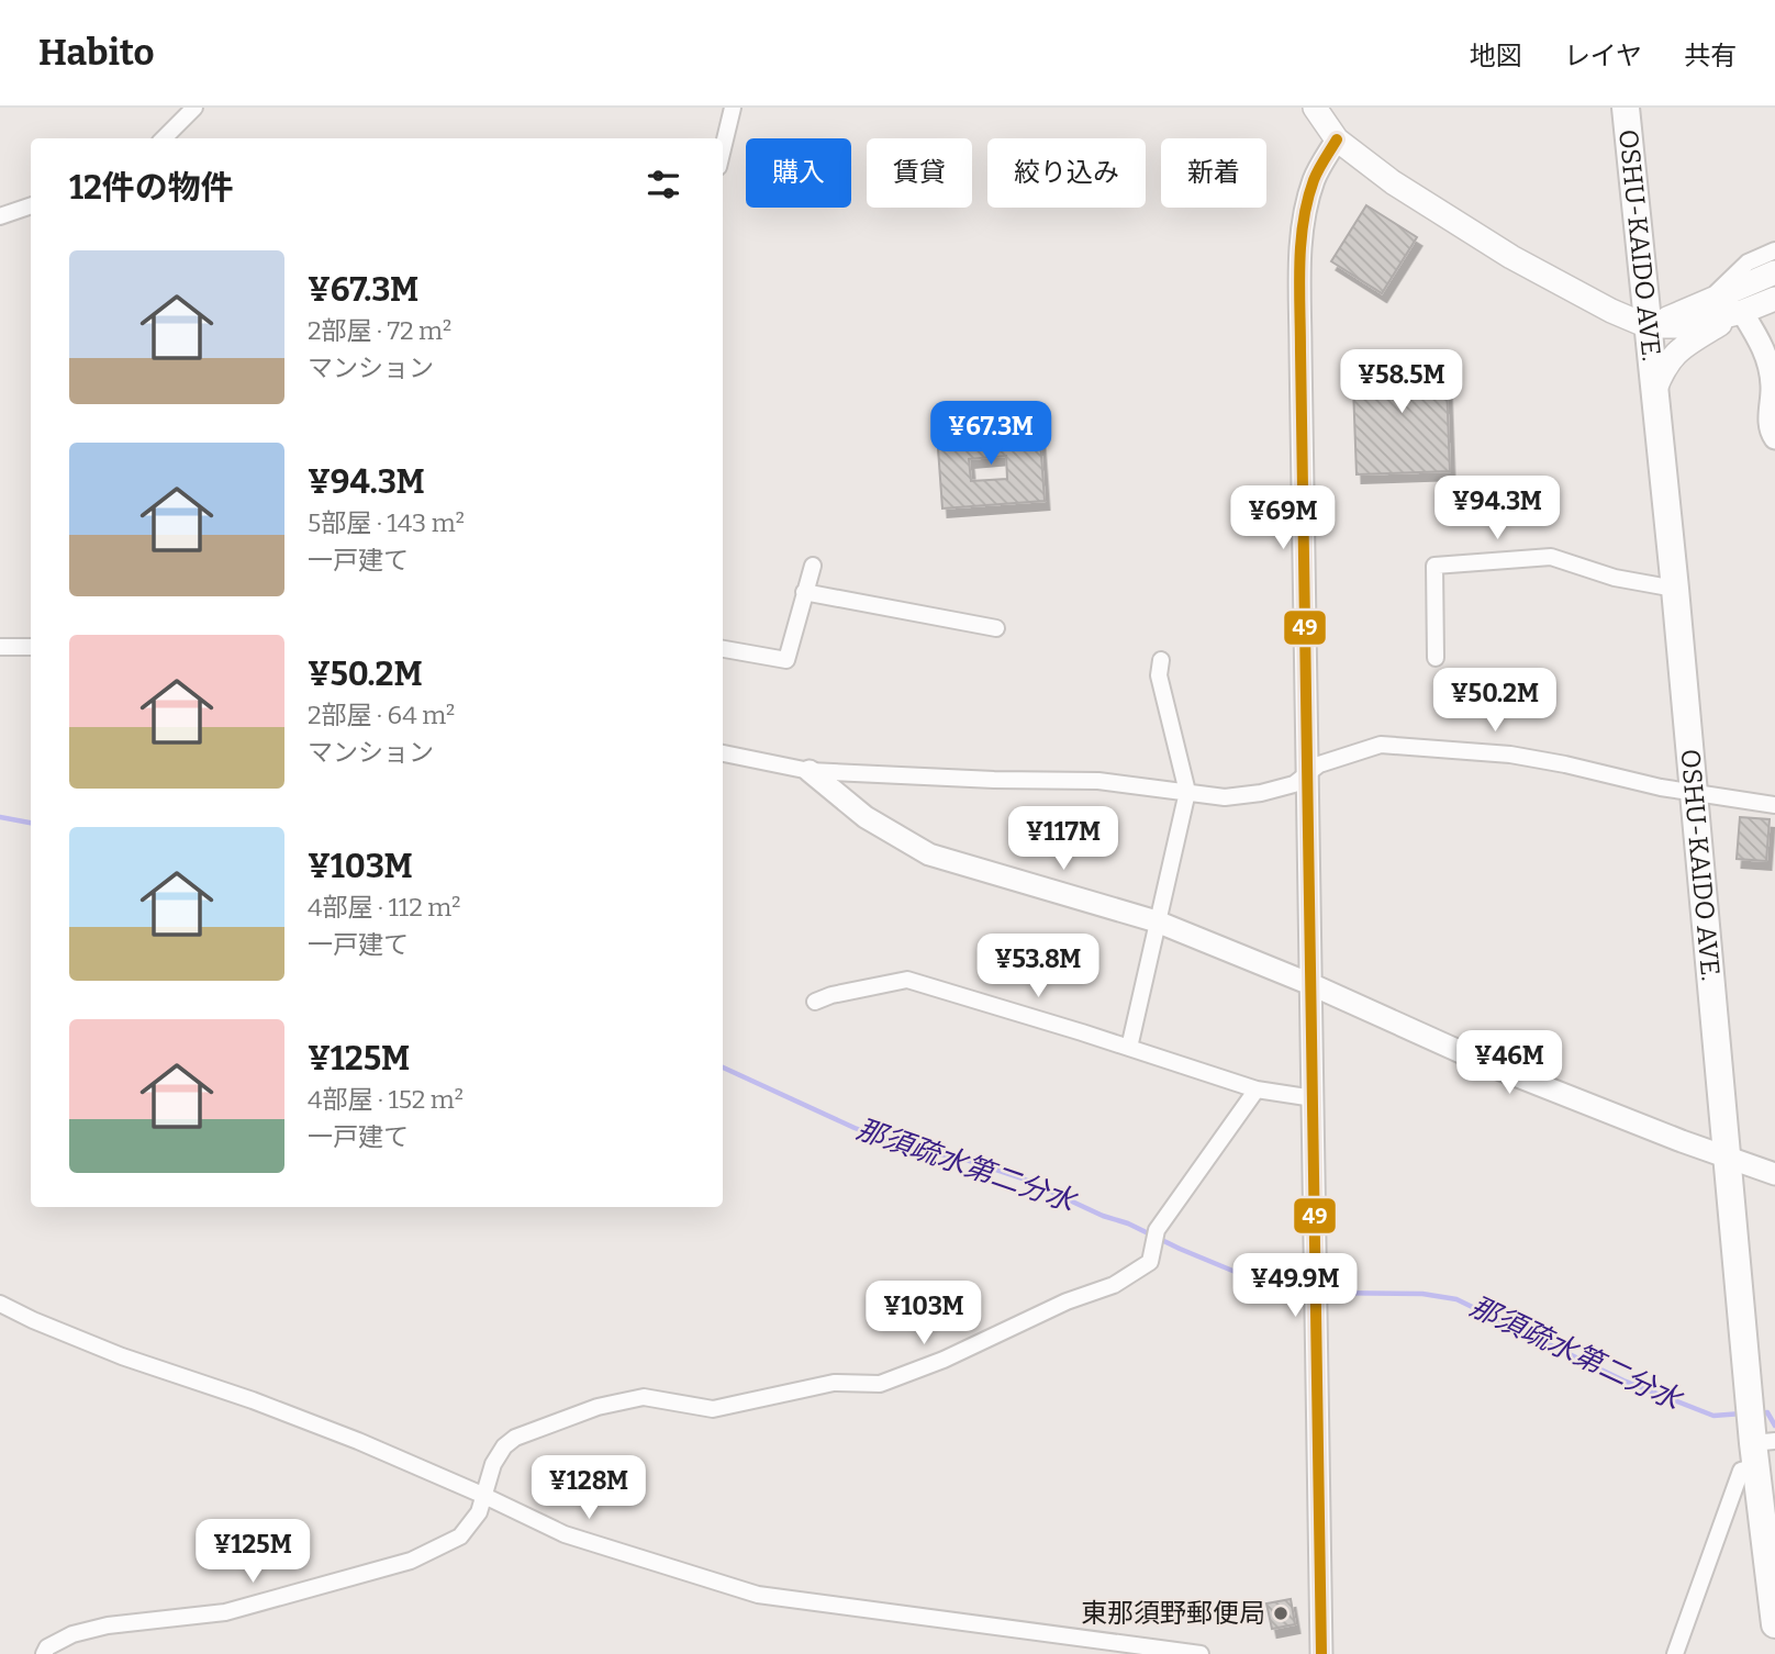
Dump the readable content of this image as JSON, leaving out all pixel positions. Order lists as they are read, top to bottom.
{
  "streets": {
    "highway": ["OSHU-KAIDO AVE."]
  },
  "water": ["那須疏水第二分水"],
  "places": ["東那須野郵便局"],
  "lines": ["transit line 49"],
  "page": {
    "header": "Habito",
    "nav": ["地図", "レイヤ", "共有"],
    "chip": [
      "購入",
      "賃貸",
      "絞り込み",
      "新着"
    ],
    "heading": "12件の物件",
    "list": [
      {
        "name": "¥67.3M",
        "note": "2部屋 · 72 m² · マンション"
      },
      {
        "name": "¥94.3M",
        "note": "5部屋 · 143 m² · 一戸建て"
      },
      {
        "name": "¥50.2M",
        "note": "2部屋 · 64 m² · マンション"
      },
      {
        "name": "¥103M",
        "note": "4部屋 · 112 m² · 一戸建て"
      },
      {
        "name": "¥125M",
        "note": "4部屋 · 152 m² · 一戸建て"
      }
    ],
    "price": [
      "¥58.5M",
      "¥67.3M",
      "¥94.3M",
      "¥69M",
      "¥50.2M",
      "¥117M",
      "¥53.8M",
      "¥46M",
      "¥49.9M",
      "¥103M",
      "¥128M",
      "¥125M"
    ]
  }
}
